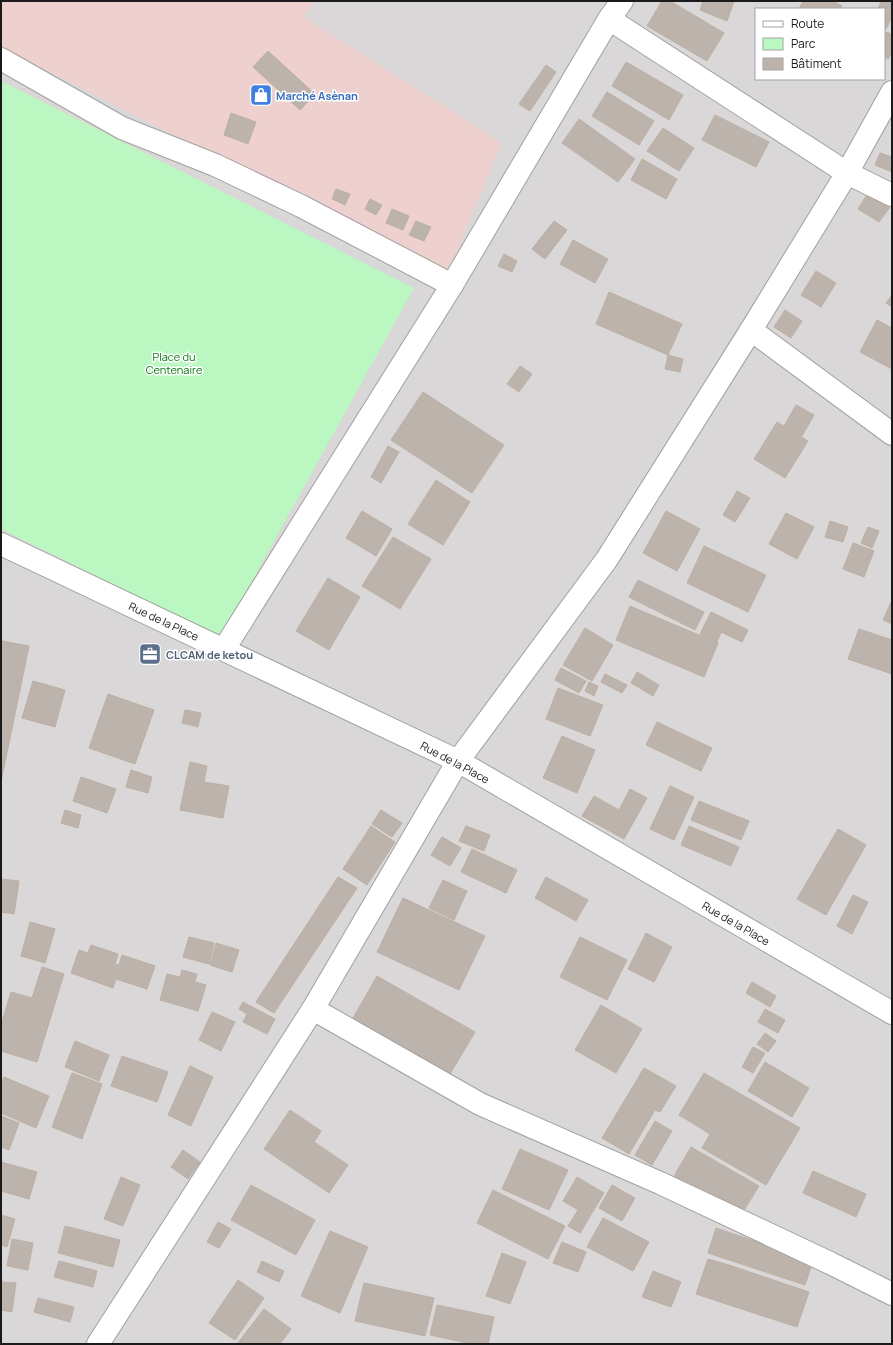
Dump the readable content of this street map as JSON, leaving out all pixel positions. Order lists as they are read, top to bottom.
{
  "streets": {
    "street": ["Rue de la Place"]
  },
  "parks": ["Place du Centenaire"],
  "places": {
    "shop": ["Marché Asènan"],
    "office": ["CLCAM de ketou"]
  },
  "legend": ["Route", "Parc", "Bâtiment"]
}
